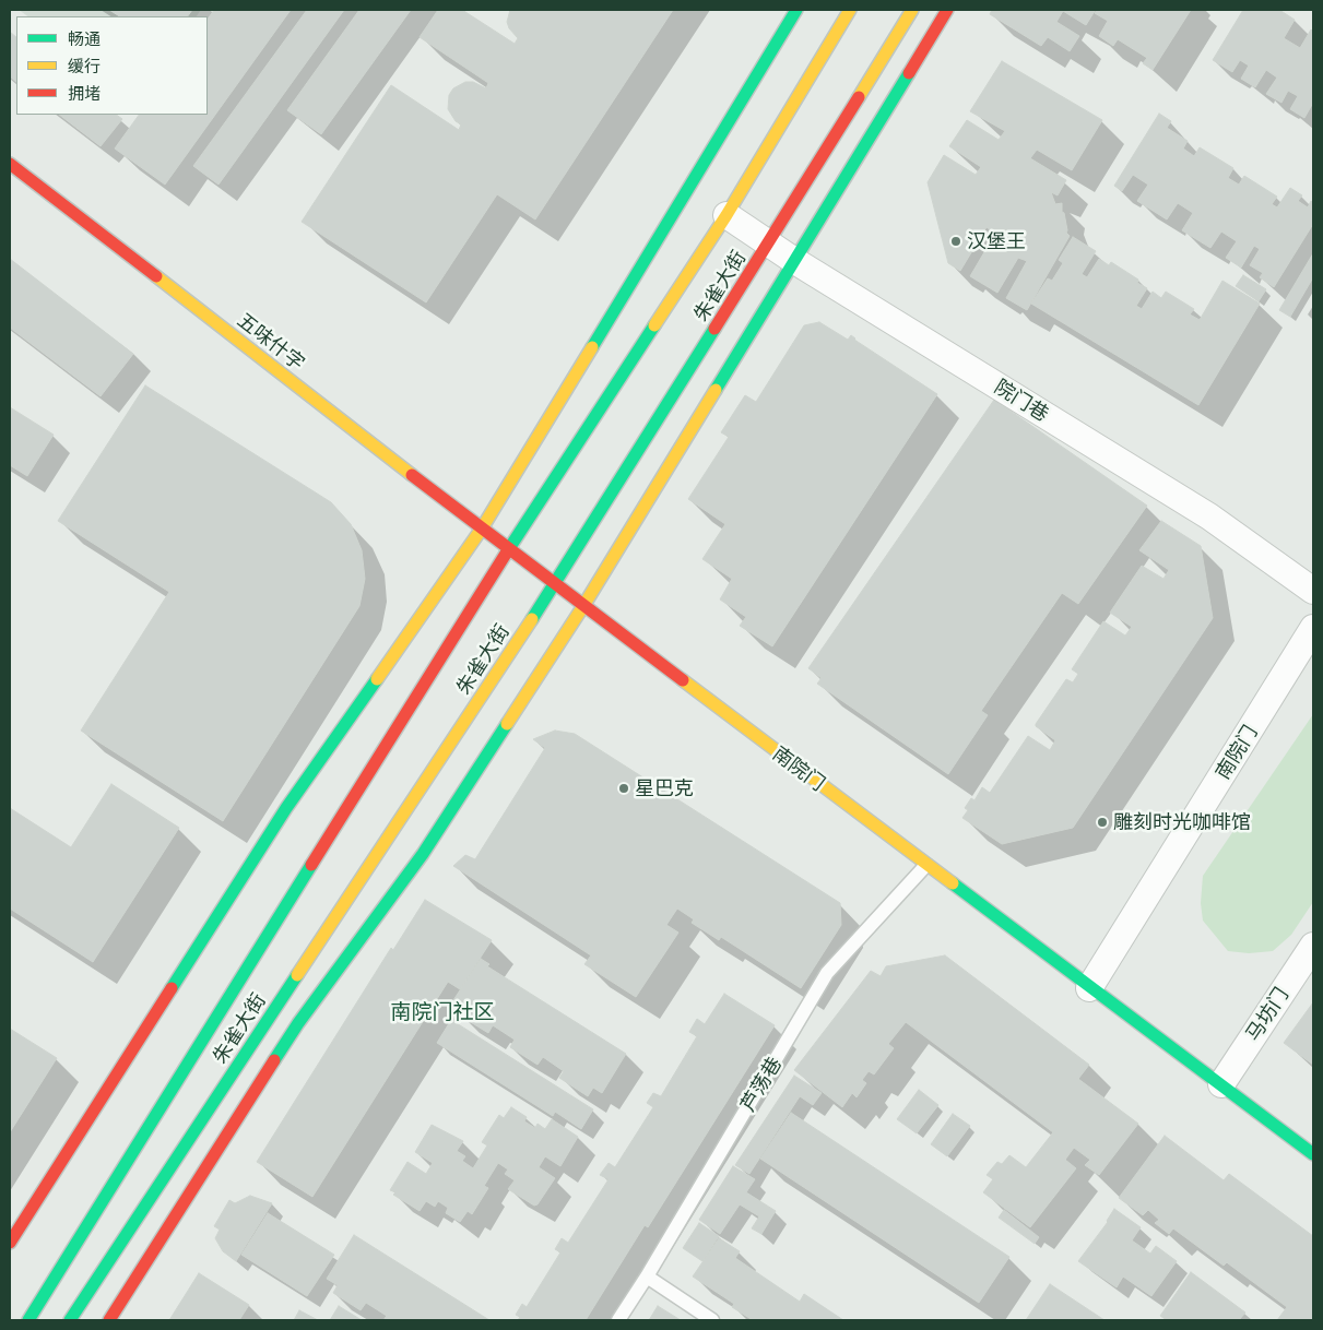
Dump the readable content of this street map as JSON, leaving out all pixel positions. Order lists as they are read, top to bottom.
{
  "streets": {
    "street": [
      "朱雀大街",
      "五味什字",
      "院门巷",
      "南院门",
      "马坊门"
    ],
    "lane": ["芦荡巷"]
  },
  "crossings": [
    ["朱雀大街", "五味什字"],
    ["朱雀大街", "院门巷"],
    ["朱雀大街", "南院门"],
    ["五味什字", "南院门"],
    ["南院门", "马坊门"],
    ["南院门", "芦荡巷"]
  ],
  "districts": ["南院门社区"],
  "places": ["汉堡王", "星巴克", "雕刻时光咖啡馆"],
  "legend": ["畅通", "缓行", "拥堵"]
}
